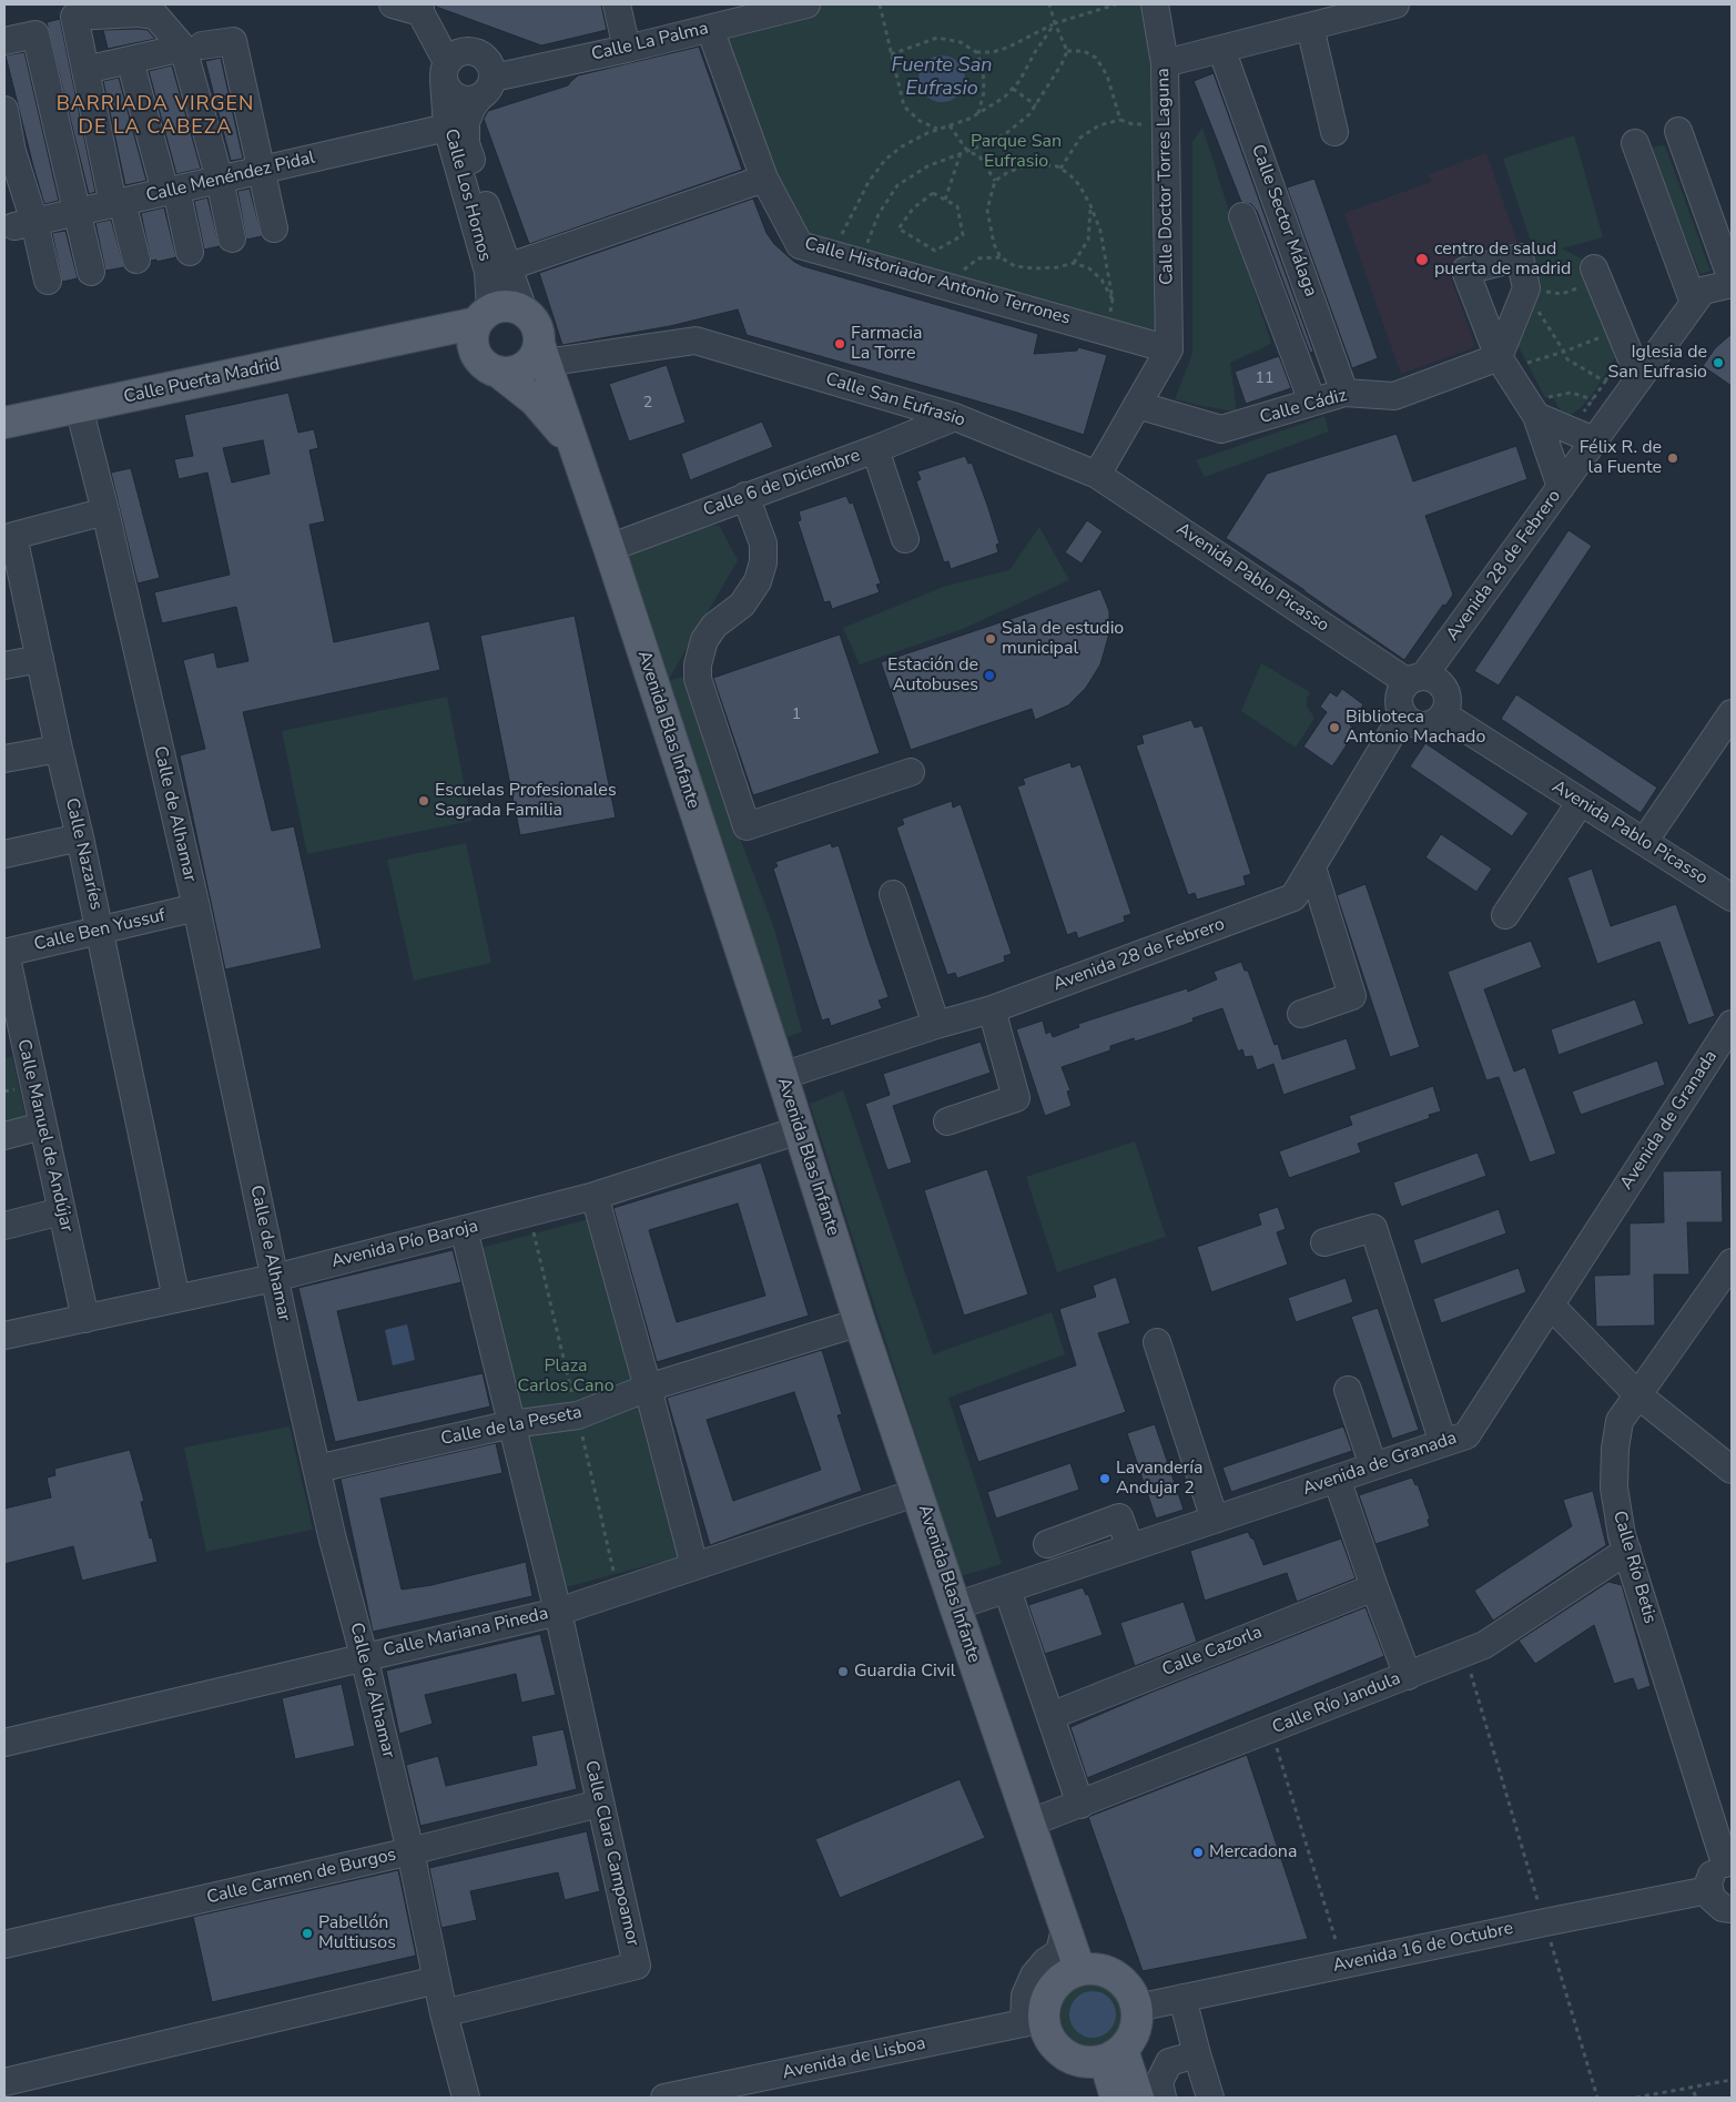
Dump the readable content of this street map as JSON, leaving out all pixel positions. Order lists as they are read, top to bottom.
{
  "streets": {
    "main road": ["Calle Puerta Madrid", "Avenida Blas Infante"],
    "street": [
      "Calle La Palma",
      "Calle Doctor Torres Laguna",
      "Calle Menéndez Pidal",
      "Calle Los Hornos",
      "Calle Sector Málaga",
      "Calle Historiador Antonio Terrones",
      "Calle San Eufrasio",
      "Calle Cádiz",
      "Calle 6 de Diciembre",
      "Avenida 28 de Febrero",
      "Avenida Pablo Picasso",
      "Calle de Alhamar",
      "Calle Nazaríes",
      "Calle Ben Yussuf",
      "Avenida de Granada",
      "Calle Manuel de Andújar",
      "Avenida Pío Baroja",
      "Calle de la Peseta",
      "Calle Río Betis",
      "Calle Mariana Pineda",
      "Calle Cazorla",
      "Calle Río Jandula",
      "Calle Clara Campoamor",
      "Calle Carmen de Burgos",
      "Avenida 16 de Octubre",
      "Avenida de Lisboa"
    ]
  },
  "crossings": [
    ["Calle La Palma", "Calle Los Hornos"],
    ["Calle La Palma", "Calle Historiador Antonio Terrones"],
    ["Calle Doctor Torres Laguna", "Calle Historiador Antonio Terrones"],
    ["Calle Menéndez Pidal", "Calle Los Hornos"],
    ["Calle Los Hornos", "Calle Puerta Madrid"],
    ["Calle Los Hornos", "Calle San Eufrasio"],
    ["Calle Los Hornos", "Avenida Blas Infante"],
    ["Calle Sector Málaga", "Calle Cádiz"],
    ["Calle Puerta Madrid", "Calle San Eufrasio"],
    ["Calle Puerta Madrid", "Avenida Blas Infante"],
    ["Calle Puerta Madrid", "Calle de Alhamar"],
    ["Calle San Eufrasio", "Calle 6 de Diciembre"],
    ["Calle San Eufrasio", "Avenida Pablo Picasso"],
    ["Calle San Eufrasio", "Avenida Blas Infante"],
    ["Calle Cádiz", "Avenida 28 de Febrero"],
    ["Calle 6 de Diciembre", "Avenida Blas Infante"],
    ["Avenida 28 de Febrero", "Avenida Pablo Picasso"],
    ["Avenida 28 de Febrero", "Avenida Blas Infante"],
    ["Avenida Blas Infante", "Avenida de Granada"],
    ["Avenida Blas Infante", "Avenida Pío Baroja"],
    ["Avenida Blas Infante", "Calle de la Peseta"],
    ["Avenida Blas Infante", "Calle Mariana Pineda"],
    ["Avenida Blas Infante", "Calle Río Jandula"],
    ["Avenida Blas Infante", "Avenida 16 de Octubre"],
    ["Avenida Blas Infante", "Avenida de Lisboa"],
    ["Calle de Alhamar", "Calle Nazaríes"],
    ["Calle de Alhamar", "Calle Ben Yussuf"],
    ["Calle de Alhamar", "Avenida Pío Baroja"],
    ["Calle de Alhamar", "Calle de la Peseta"],
    ["Calle de Alhamar", "Calle Mariana Pineda"],
    ["Calle de Alhamar", "Calle Clara Campoamor"],
    ["Calle de Alhamar", "Calle Carmen de Burgos"],
    ["Calle Nazaríes", "Calle Ben Yussuf"],
    ["Calle Nazaríes", "Avenida Pío Baroja"],
    ["Calle Ben Yussuf", "Calle Manuel de Andújar"],
    ["Calle Manuel de Andújar", "Avenida Pío Baroja"],
    ["Avenida Pío Baroja", "Calle Clara Campoamor"],
    ["Calle de la Peseta", "Calle Clara Campoamor"],
    ["Calle Río Betis", "Calle Río Jandula"],
    ["Calle Mariana Pineda", "Calle Clara Campoamor"],
    ["Calle Clara Campoamor", "Calle Carmen de Burgos"],
    ["Avenida 16 de Octubre", "Avenida de Lisboa"]
  ],
  "districts": ["BARRIADA VIRGEN DE LA CABEZA"],
  "water": ["Fuente San Eufrasio"],
  "parks": ["Parque San Eufrasio", "Plaza Carlos Cano"],
  "places": [
    "centro de salud puerta de madrid",
    "Farmacia La Torre",
    "Iglesia de San Eufrasio",
    "Félix R. de la Fuente",
    "Sala de estudio municipal",
    "Estación de Autobuses",
    "Biblioteca Antonio Machado",
    "Escuelas Profesionales Sagrada Familia",
    "Lavandería Andujar 2",
    "Guardia Civil",
    "Mercadona",
    "Pabellón Multiusos"
  ],
  "house_numbers": ["11", "2", "1"]
}
